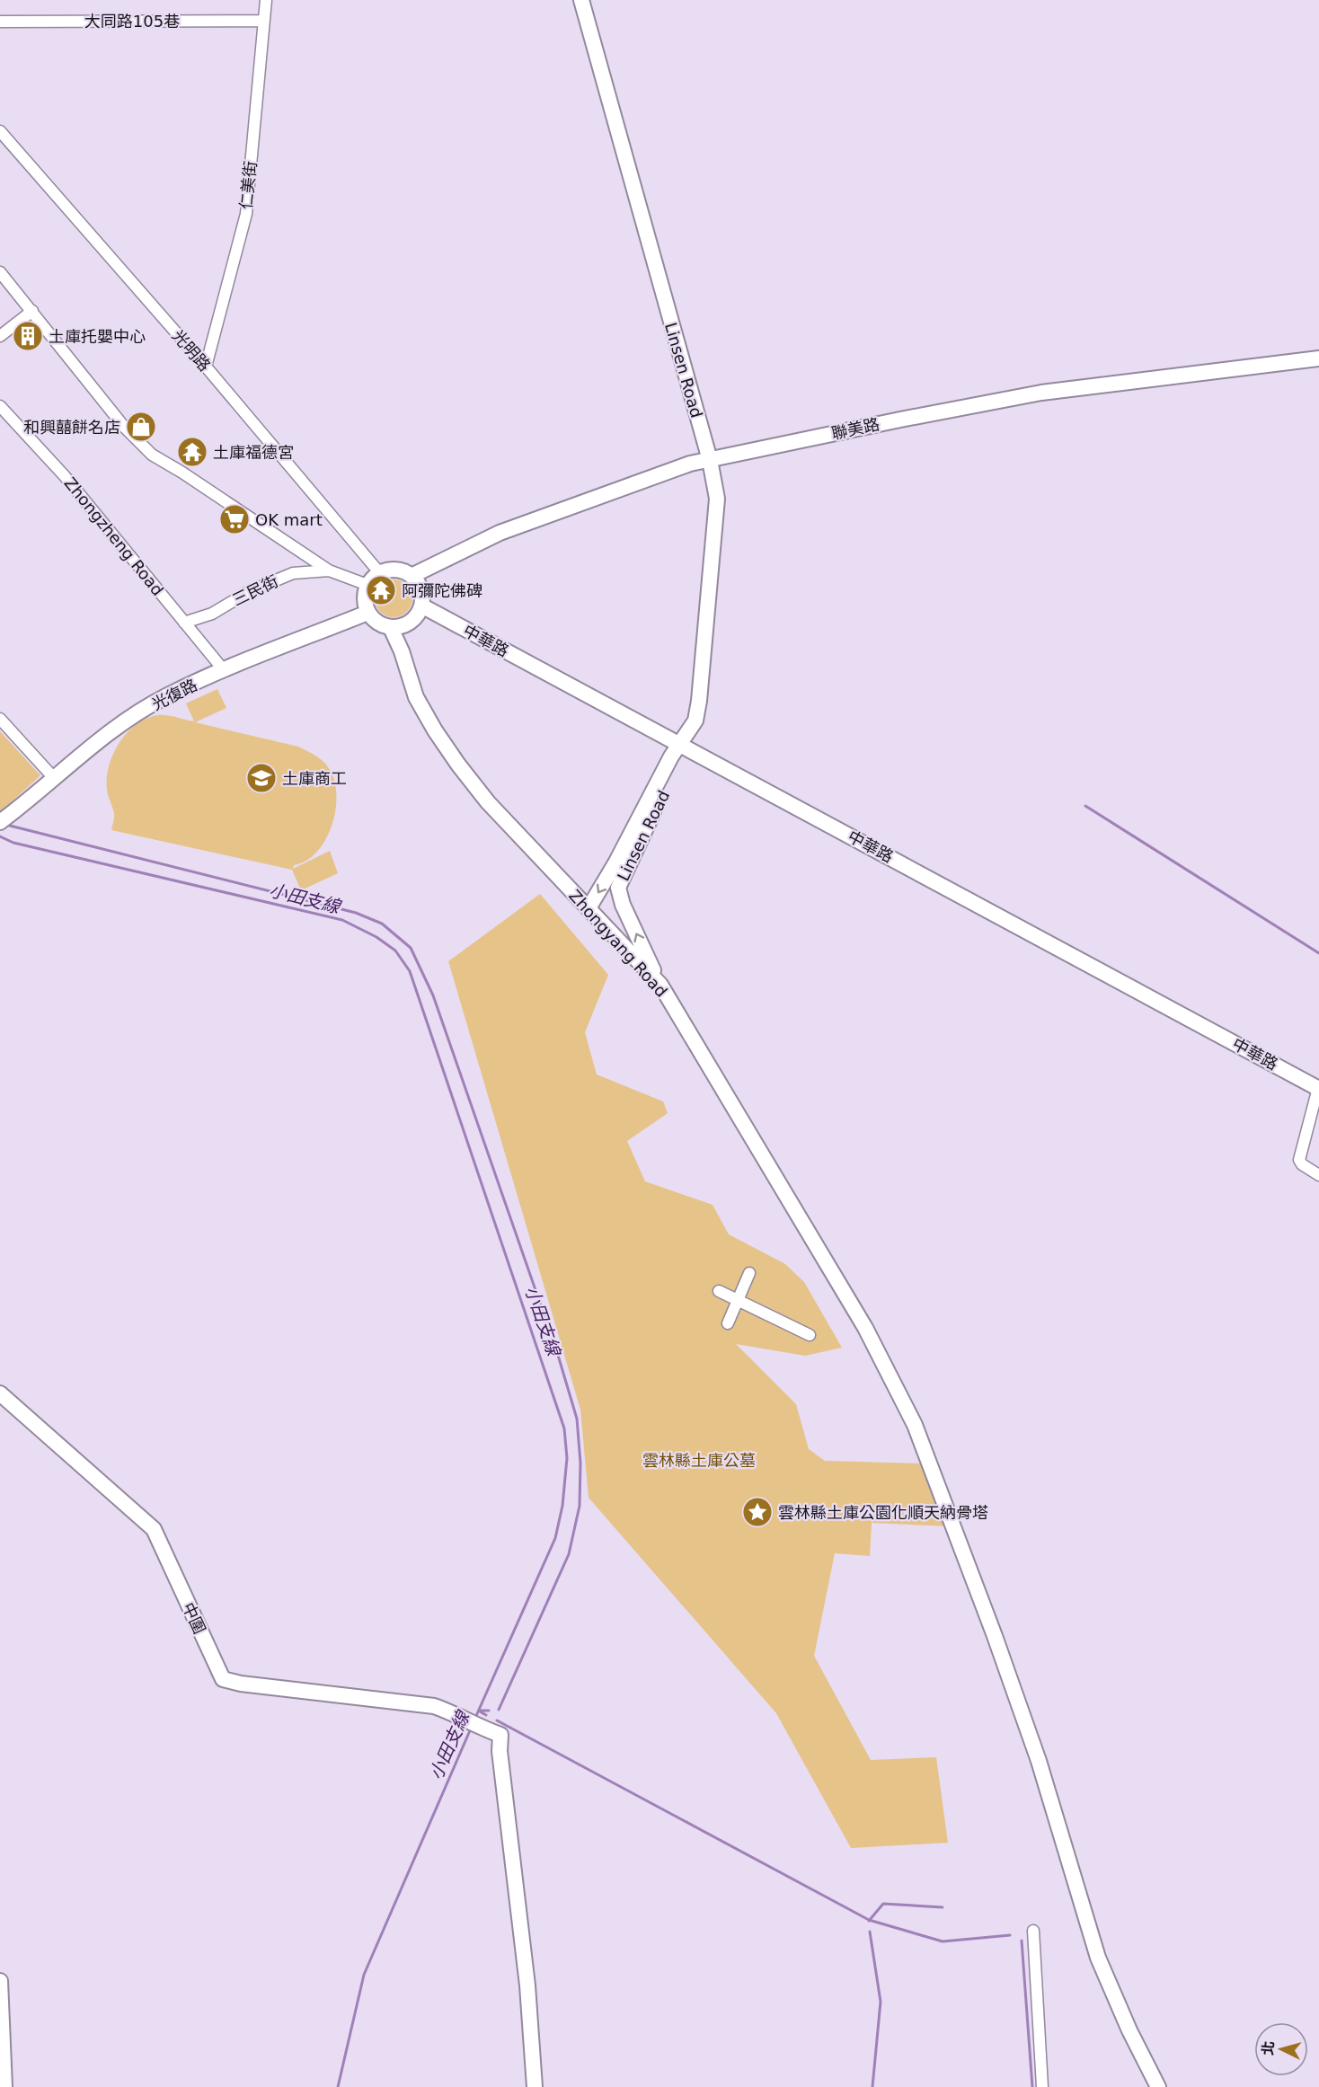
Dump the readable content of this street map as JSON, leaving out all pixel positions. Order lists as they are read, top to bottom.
{
  "streets": {
    "main road": [
      "Linsen Road",
      "聯美路",
      "中華路",
      "光復路",
      "Zhongyang Road",
      "中圍"
    ],
    "street": [
      "大同路105巷",
      "仁美街",
      "光明路",
      "Zhongzheng Road",
      "三民街"
    ]
  },
  "crossings": [
    ["大同路105巷", "仁美街"],
    ["仁美街", "光明路"],
    ["光明路", "聯美路"],
    ["光明路", "中華路"],
    ["光明路", "光復路"],
    ["光明路", "Zhongyang Road"],
    ["Linsen Road", "聯美路"],
    ["Linsen Road", "中華路"],
    ["Linsen Road", "Zhongyang Road"],
    ["聯美路", "中華路"],
    ["聯美路", "光復路"],
    ["聯美路", "Zhongyang Road"],
    ["Zhongzheng Road", "三民街"],
    ["Zhongzheng Road", "光復路"],
    ["中華路", "光復路"],
    ["中華路", "Zhongyang Road"],
    ["光復路", "Zhongyang Road"]
  ],
  "water": ["小田支線"],
  "parks": ["雲林縣土庫公墓"],
  "places": {
    "building": ["土庫托嬰中心"],
    "shop": ["和興囍餅名店"],
    "temple": ["土庫福德宮", "阿彌陀佛碑"],
    "supermarket": ["OK mart"],
    "school or university": ["土庫商工"],
    "place": ["雲林縣土庫公園化順天納骨塔"]
  },
  "north": "left"
}
